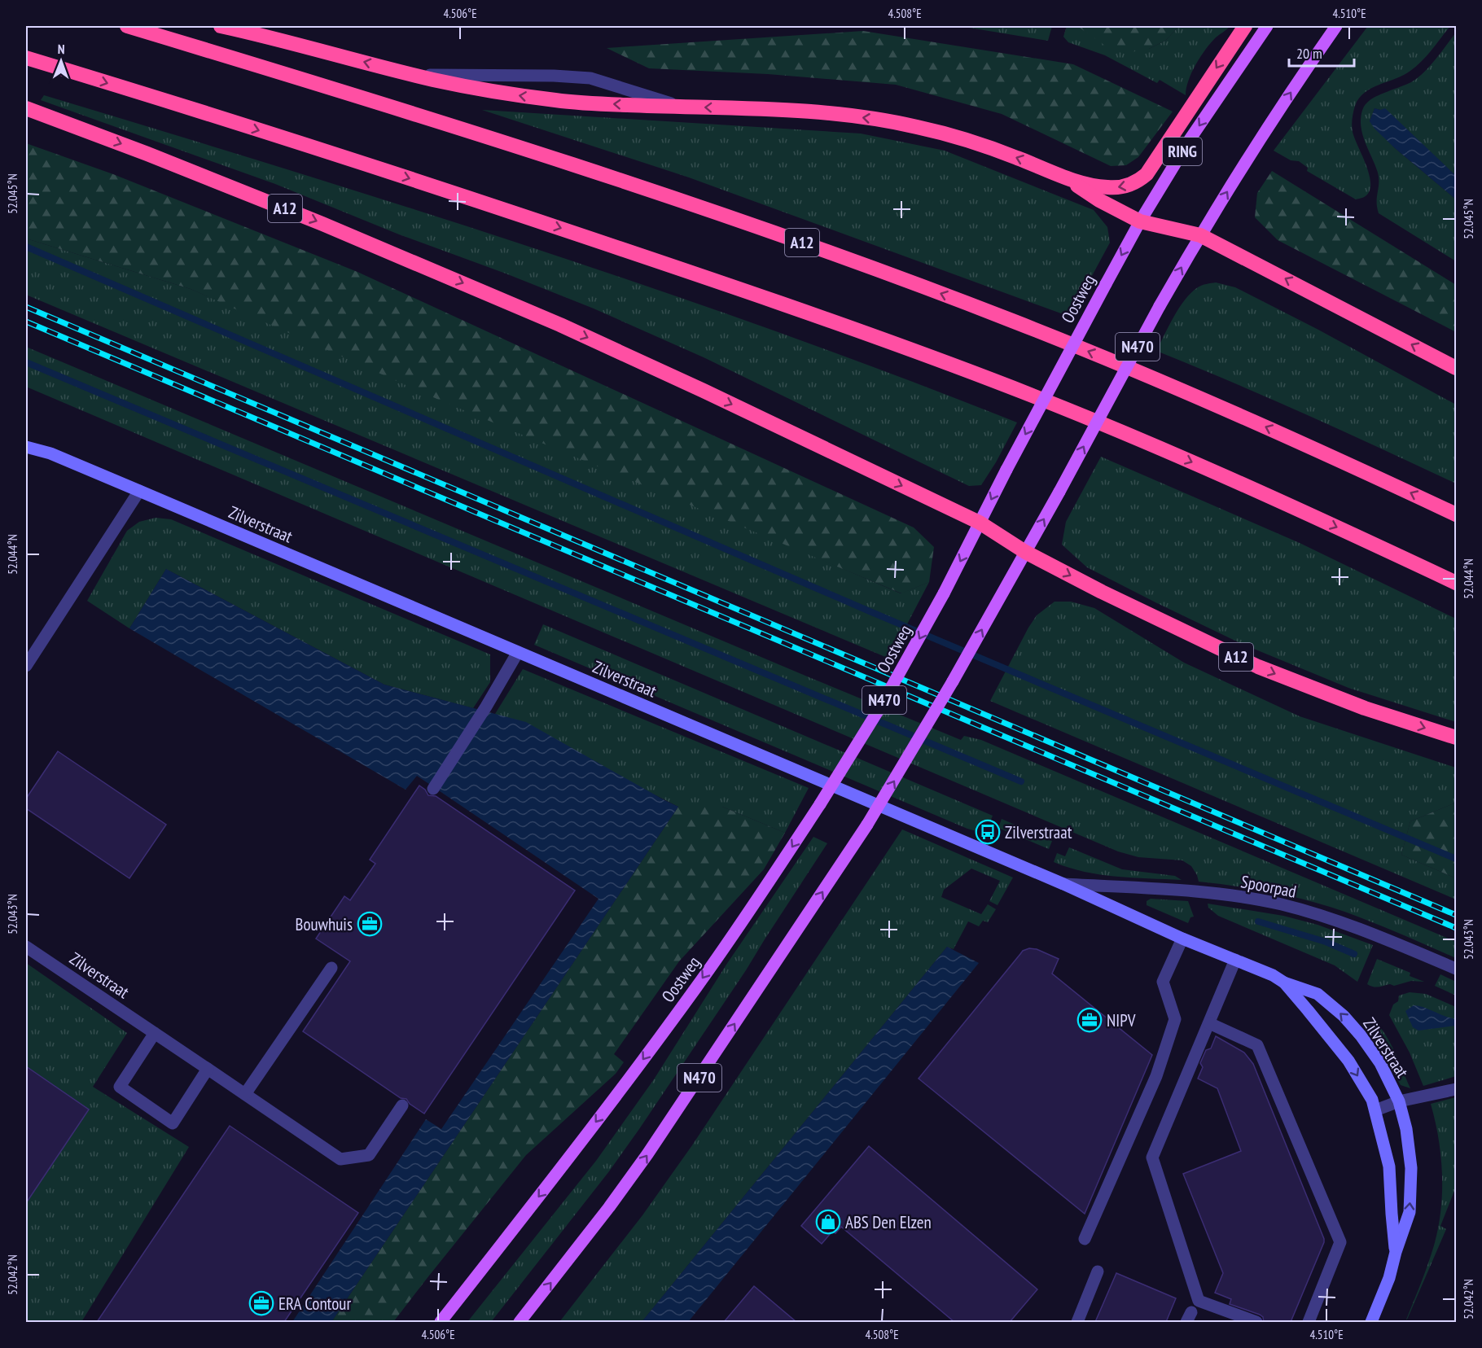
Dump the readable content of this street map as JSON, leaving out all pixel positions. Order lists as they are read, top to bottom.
{
  "streets": {
    "highway": ["A12"],
    "main road": ["RING", "Oostweg", "N470"],
    "street": ["Zilverstraat", "Spoorpad"]
  },
  "crossings": [
    ["A12", "Oostweg"],
    ["A12", "N470"],
    ["Zilverstraat", "Spoorpad"]
  ],
  "places": {
    "bus stop": ["Zilverstraat"],
    "office": ["Bouwhuis", "NIPV", "ERA Contour"],
    "shop": ["ABS Den Elzen"]
  },
  "scale_bar": "20 m",
  "north": "top",
  "coordinates": [
    "4.506°E",
    "4.508°E",
    "4.510°E",
    "52.045°N",
    "52.044°N",
    "52.043°N",
    "52.042°N"
  ]
}
